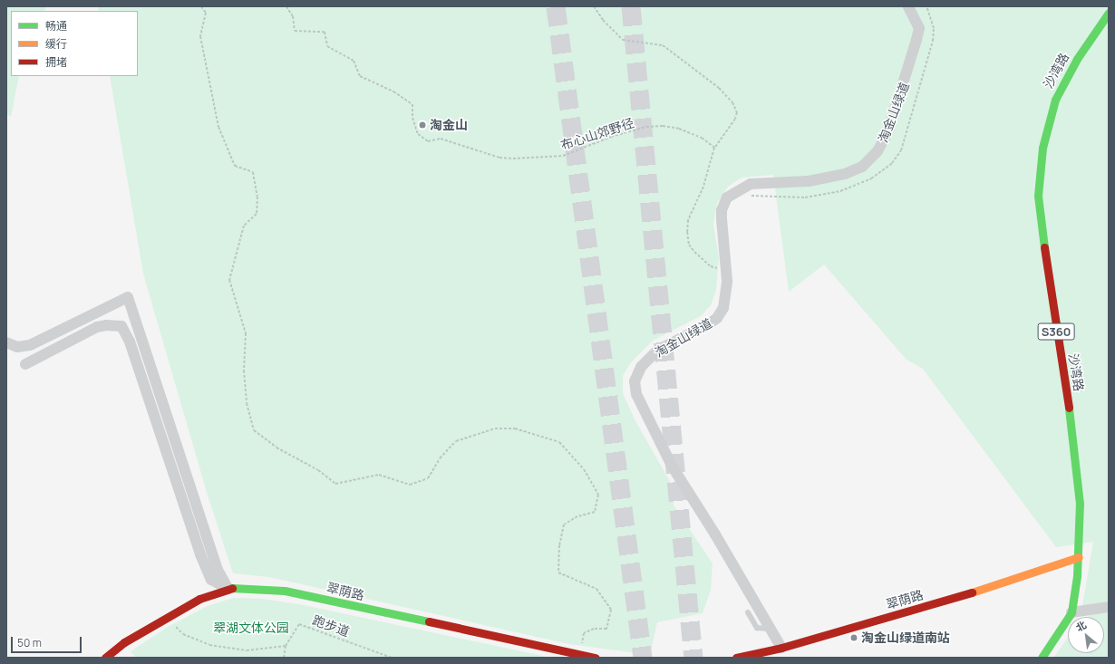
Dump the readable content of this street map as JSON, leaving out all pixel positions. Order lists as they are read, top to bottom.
{
  "streets": {
    "street": [
      "沙湾路",
      "淘金山绿道",
      "S360",
      "翠荫路"
    ],
    "path": ["布心山郊野径", "跑步道"]
  },
  "crossings": [
    ["沙湾路", "翠荫路"],
    ["淘金山绿道", "翠荫路"]
  ],
  "parks": ["翠湖文体公园"],
  "places": ["淘金山", "淘金山绿道南站"],
  "legend": ["畅通", "缓行", "拥堵"],
  "scale_bar": "50 m",
  "north": "top left"
}
